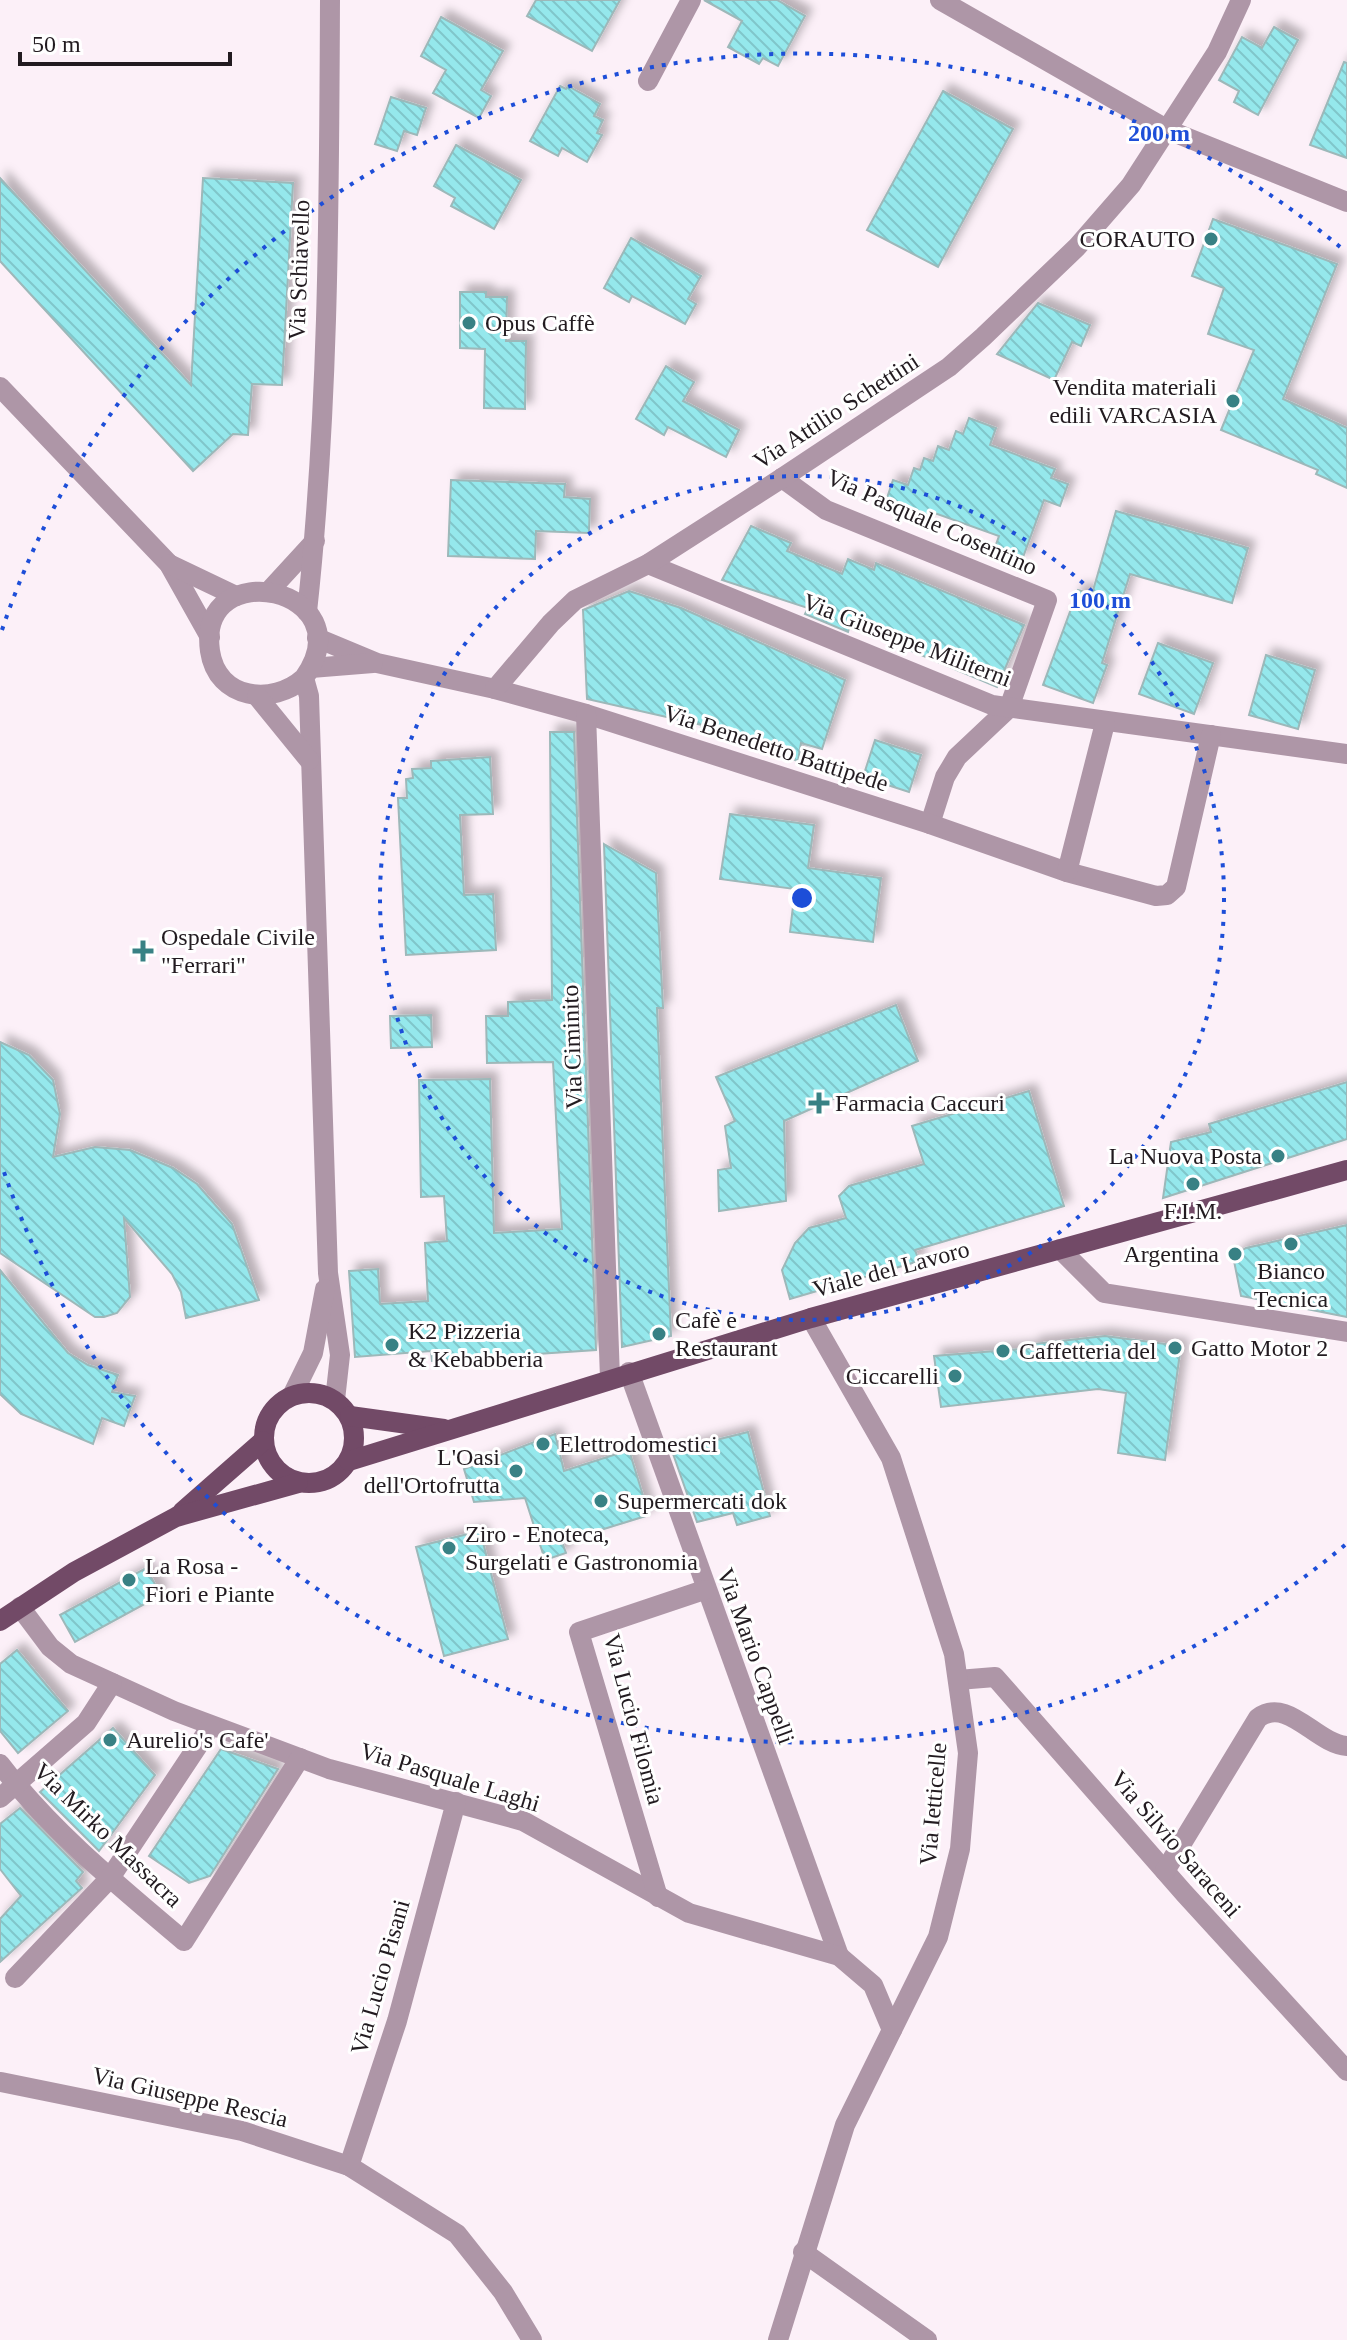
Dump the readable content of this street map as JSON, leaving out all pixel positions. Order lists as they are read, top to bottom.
{
  "streets": {
    "main road": ["Viale del Lavoro"],
    "street": [
      "Via Schiavello",
      "Via Attilio Schettini",
      "Via Pasquale Cosentino",
      "Via Giuseppe Militerni",
      "Via Benedetto Battipede",
      "Via Ciminito",
      "Via Mario Cappelli",
      "Via Lucio Filomia",
      "Via Pasquale Laghi",
      "Via Ietticelle",
      "Via Mirko Massacra",
      "Via Silvio Saraceni",
      "Via Lucio Pisani",
      "Via Giuseppe Rescia"
    ]
  },
  "crossings": [
    ["Via Attilio Schettini", "Via Pasquale Cosentino"],
    ["Via Attilio Schettini", "Via Giuseppe Militerni"],
    ["Via Attilio Schettini", "Via Benedetto Battipede"],
    ["Via Pasquale Cosentino", "Via Giuseppe Militerni"],
    ["Via Giuseppe Militerni", "Via Benedetto Battipede"],
    ["Via Benedetto Battipede", "Via Ciminito"],
    ["Via Ciminito", "Viale del Lavoro"],
    ["Via Ciminito", "Via Mario Cappelli"],
    ["Viale del Lavoro", "Via Mario Cappelli"],
    ["Viale del Lavoro", "Via Ietticelle"],
    ["Via Mario Cappelli", "Via Lucio Filomia"],
    ["Via Mario Cappelli", "Via Pasquale Laghi"],
    ["Via Lucio Filomia", "Via Pasquale Laghi"],
    ["Via Pasquale Laghi", "Via Ietticelle"],
    ["Via Pasquale Laghi", "Via Mirko Massacra"],
    ["Via Pasquale Laghi", "Via Lucio Pisani"],
    ["Via Ietticelle", "Via Silvio Saraceni"],
    ["Via Lucio Pisani", "Via Giuseppe Rescia"]
  ],
  "places": {
    "other": [
      "CORAUTO",
      "Opus Caffè",
      "Vendita materiali edili VARCASIA",
      "La Nuova Posta",
      "F.I.M.",
      "Bianco Tecnica",
      "Argentina",
      "Cafè e Restaurant",
      "K2 Pizzeria & Kebabberia",
      "Gatto Motor 2",
      "Caffetteria del",
      "Ciccarelli",
      "Elettrodomestici",
      "L'Oasi dell'Ortofrutta",
      "Supermercati dok",
      "Ziro - Enoteca, Surgelati e Gastronomia",
      "La Rosa - Fiori e Piante",
      "Aurelio's Cafe'"
    ],
    "health": ["Ospedale Civile \"Ferrari\"", "Farmacia Caccuri"]
  },
  "scale_bar": "50 m",
  "rings": ["200 m", "100 m"]
}
